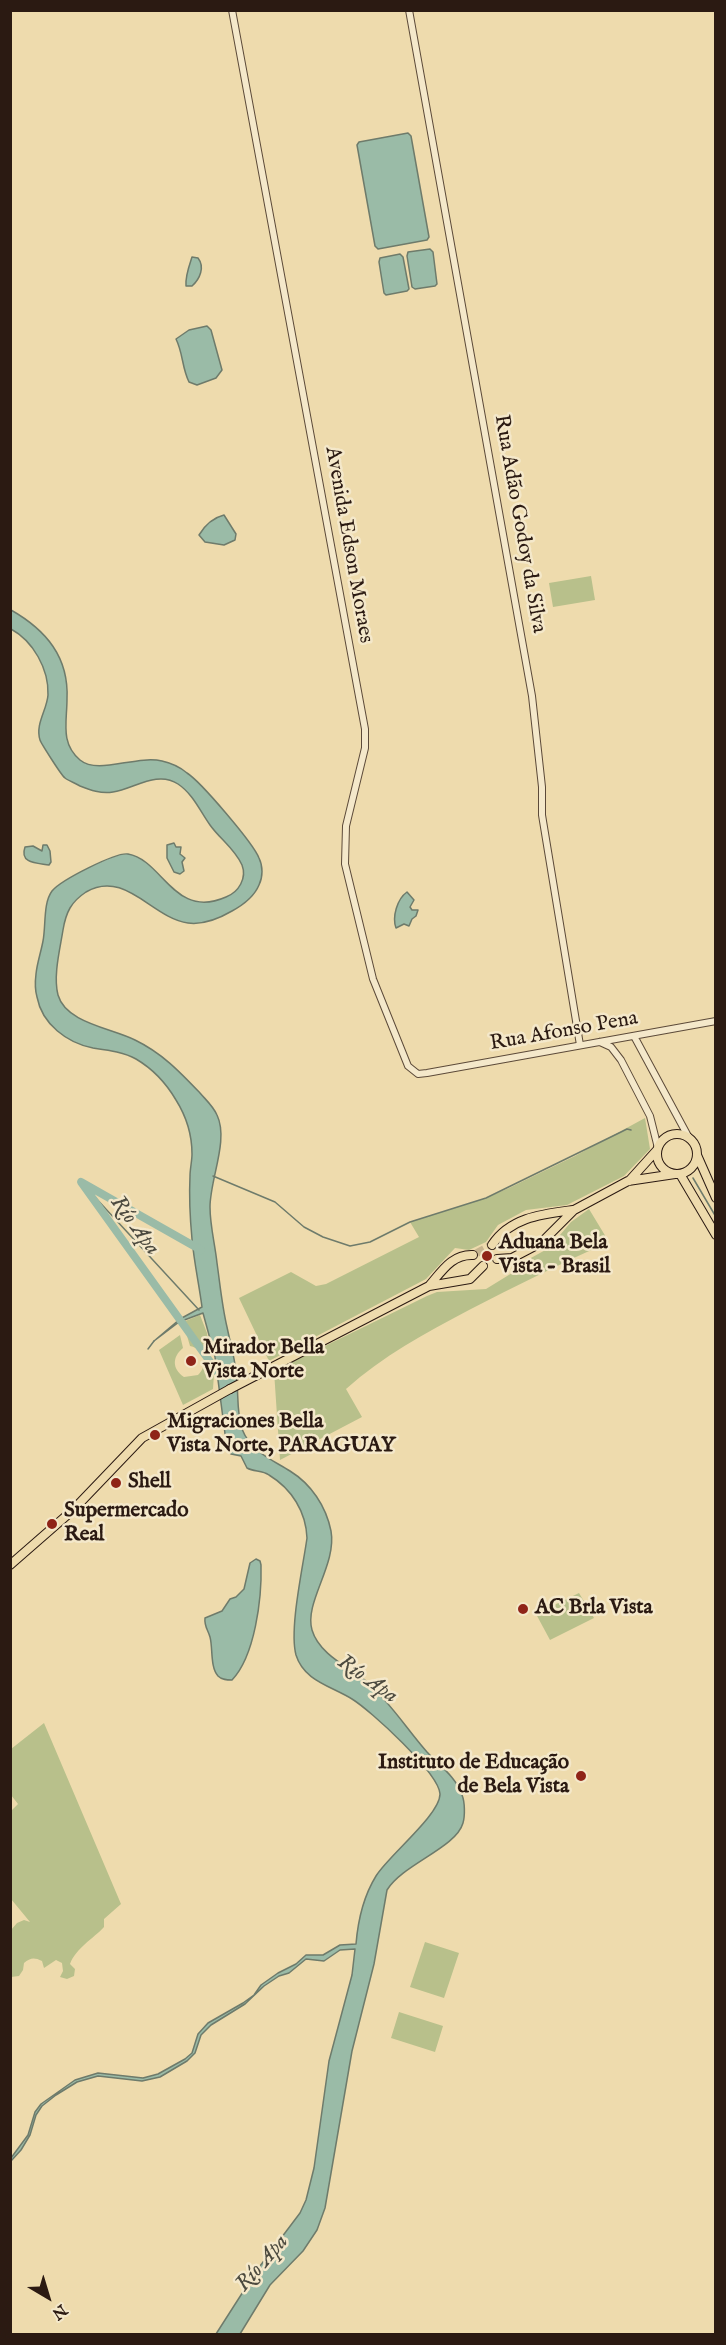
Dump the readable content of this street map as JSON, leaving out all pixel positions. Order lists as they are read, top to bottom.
{
  "streets": {
    "street": ["Rua Adão Godoy da Silva", "Avenida Edson Moraes", "Rua Afonso Pena"]
  },
  "crossings": [
    ["Rua Adão Godoy da Silva", "Rua Afonso Pena"],
    ["Avenida Edson Moraes", "Rua Afonso Pena"]
  ],
  "water": ["Río Apa"],
  "places": [
    "Aduana Bela Vista - Brasil",
    "Mirador Bella Vista Norte",
    "Migraciones Bella Vista Norte, PARAGUAY",
    "Shell",
    "Supermercado Real",
    "AC Brla Vista",
    "Instituto de Educação de Bela Vista"
  ],
  "north": "bottom right"
}
